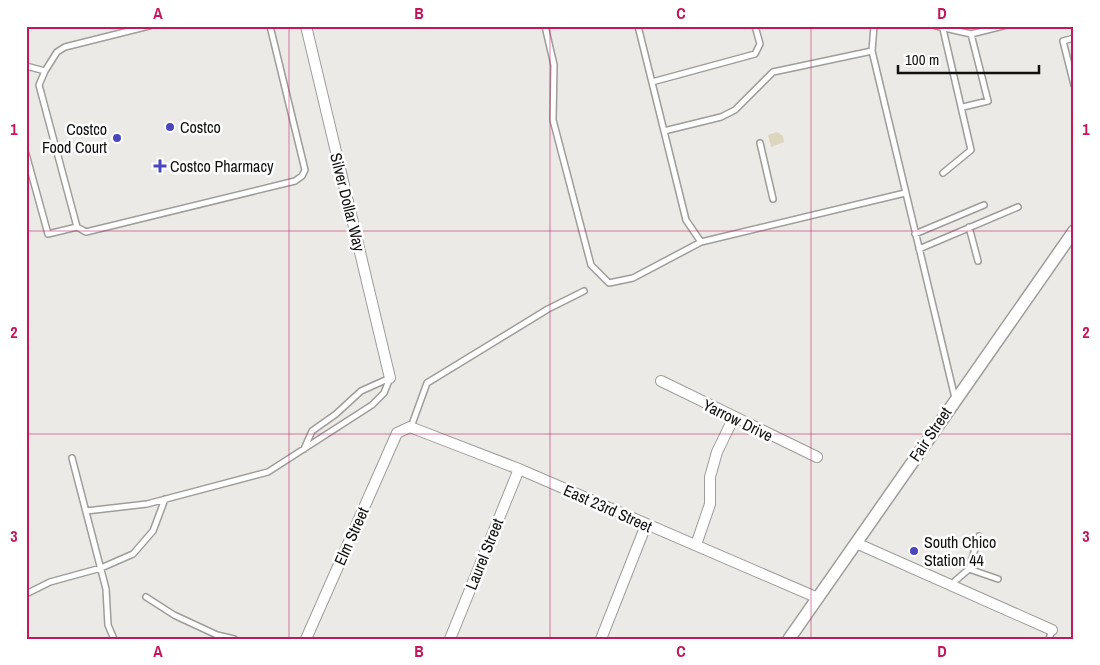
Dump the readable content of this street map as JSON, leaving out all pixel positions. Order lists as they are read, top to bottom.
{
  "streets": {
    "street": [
      "Silver Dollar Way",
      "Yarrow Drive",
      "Fair Street",
      "East 23rd Street",
      "Elm Street",
      "Laurel Street"
    ]
  },
  "crossings": [
    ["Fair Street", "East 23rd Street"],
    ["East 23rd Street", "Elm Street"],
    ["East 23rd Street", "Laurel Street"]
  ],
  "places": {
    "other": ["Costco", "Costco Food Court", "South Chico Station 44"],
    "health": ["Costco Pharmacy"]
  },
  "scale_bar": "100 m",
  "grid": {
    "columns": [
      "A",
      "B",
      "C",
      "D"
    ],
    "rows": ["1", "2", "3"]
  }
}
